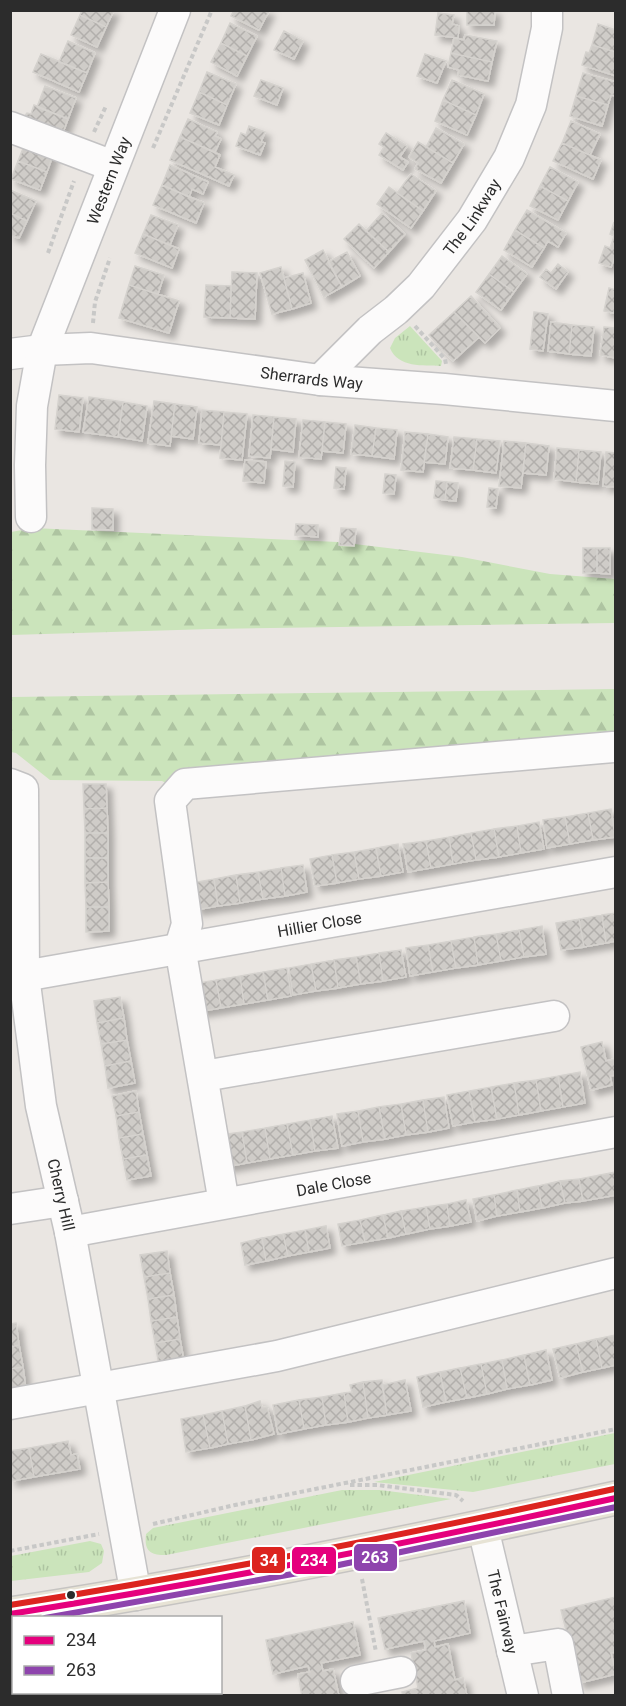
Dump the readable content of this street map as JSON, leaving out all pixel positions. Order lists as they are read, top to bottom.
{
  "streets": {
    "street": [
      "Western Way",
      "The Linkway",
      "Sherrards Way",
      "Hillier Close",
      "Dale Close",
      "Cherry Hill",
      "The Fairway"
    ]
  },
  "crossings": [
    ["Western Way", "Sherrards Way"],
    ["The Linkway", "Sherrards Way"],
    ["Hillier Close", "Cherry Hill"],
    ["Dale Close", "Cherry Hill"]
  ],
  "lines": ["transit line 34", "transit line 234", "transit line 263"],
  "legend": ["234", "263"]
}
